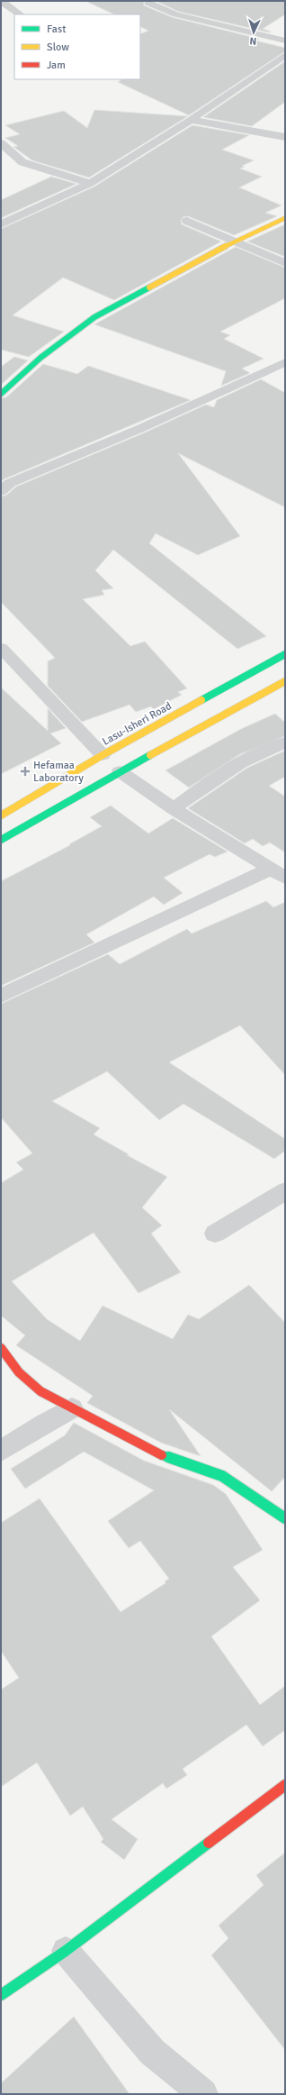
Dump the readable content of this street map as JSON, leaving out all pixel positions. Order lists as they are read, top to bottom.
{
  "streets": {
    "street": ["Lasu-Isheri Road"]
  },
  "places": {
    "health": ["Hefamaa Laboratory"]
  },
  "legend": ["Fast", "Slow", "Jam"],
  "north": "bottom"
}
